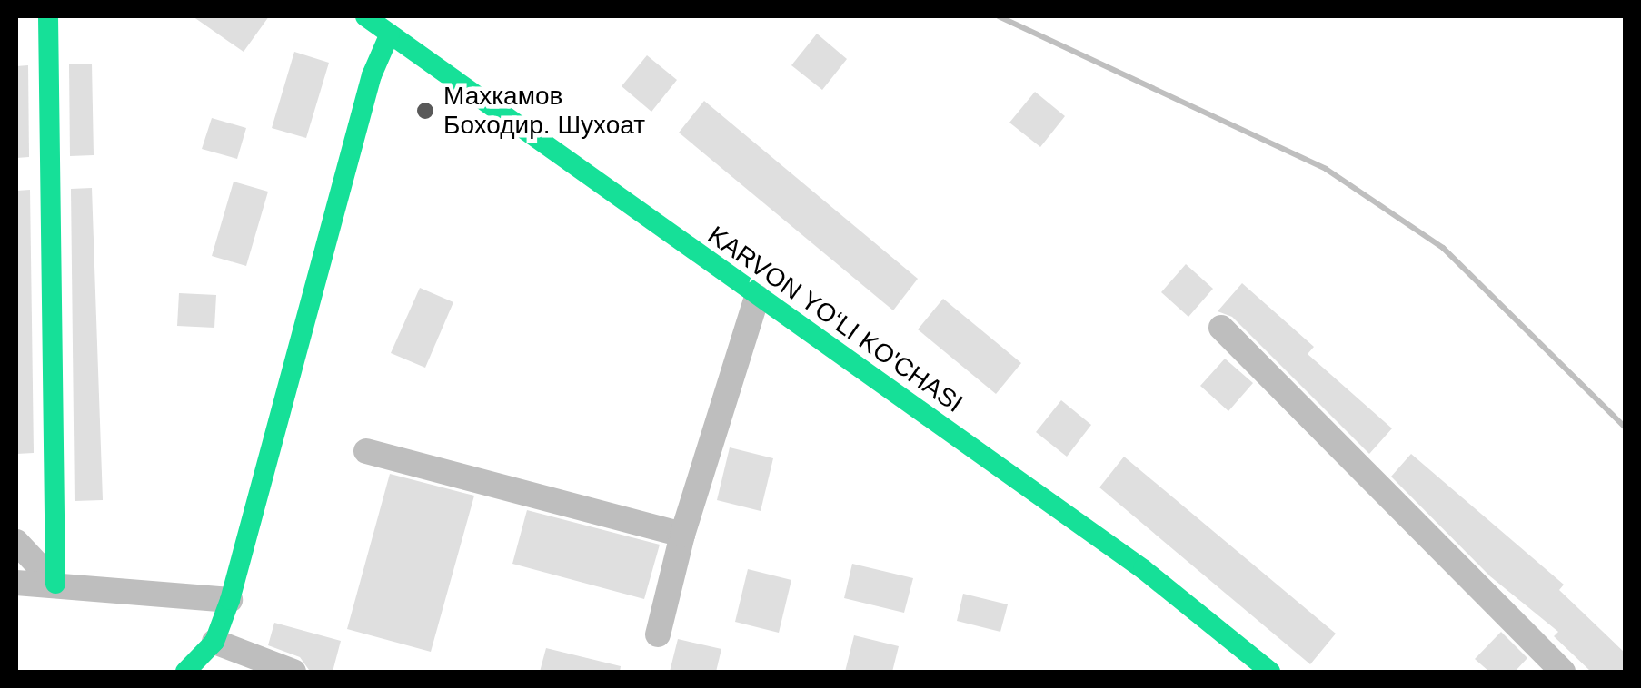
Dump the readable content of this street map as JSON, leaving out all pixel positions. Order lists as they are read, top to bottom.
{
  "streets": {
    "street": ["KARVON YO‘LI KO'CHASI"]
  },
  "places": ["Махкамов Боходир. Шухоат"]
}
